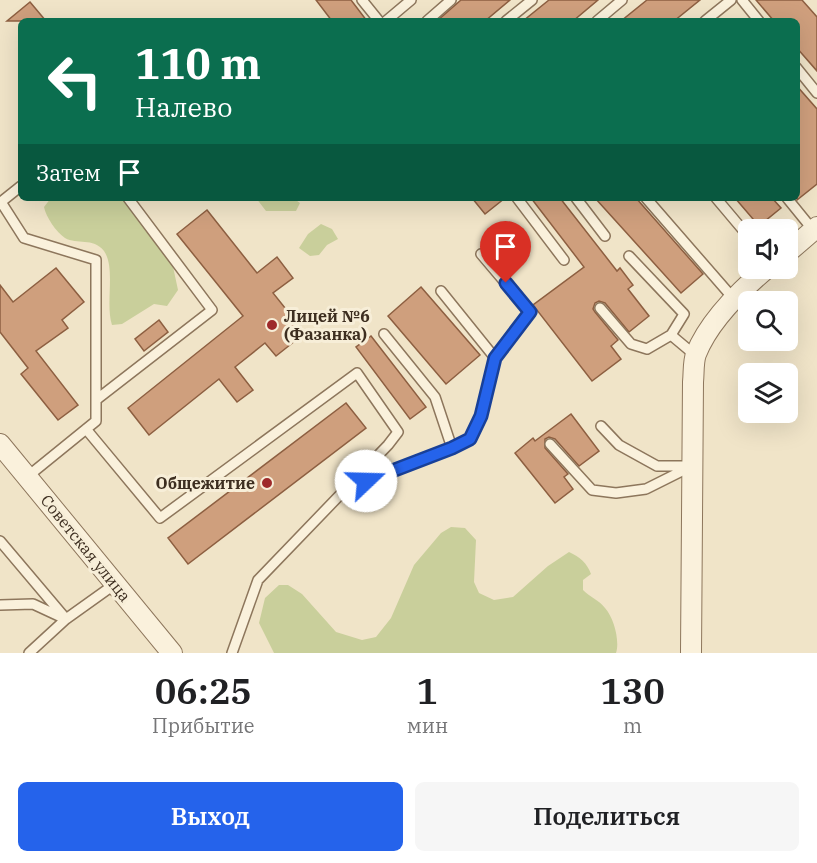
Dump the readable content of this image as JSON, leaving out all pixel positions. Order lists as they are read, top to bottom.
{
  "streets": {
    "street": ["Советская улица"]
  },
  "places": ["Лицей №6 (Фазанка)", "Общежитие"],
  "page": {
    "turn": ["110 m", "Налево"],
    "then": "Затем",
    "eta": [
      "06:25",
      "Прибытие",
      "1",
      "мин",
      "130",
      "m"
    ],
    "buttons": ["Выход", "Поделиться"]
  }
}
